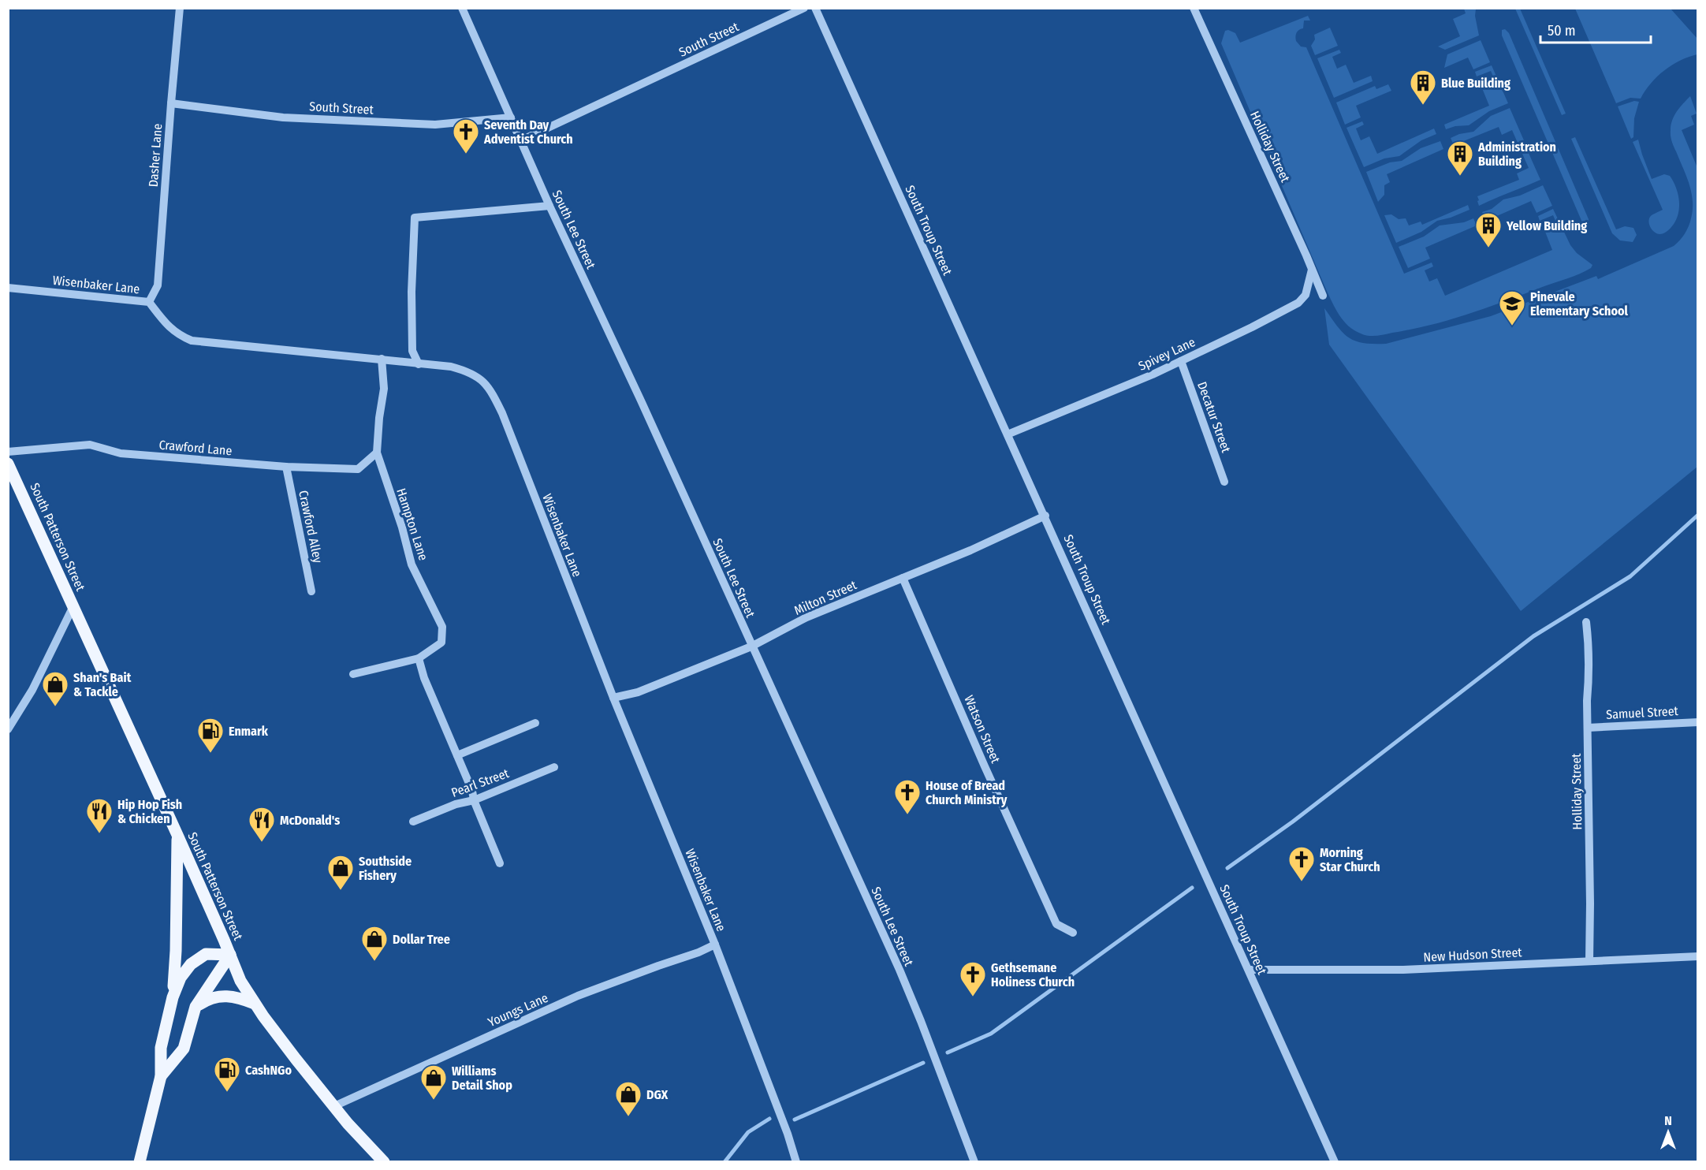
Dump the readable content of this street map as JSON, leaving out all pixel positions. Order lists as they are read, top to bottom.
{
  "streets": {
    "main road": ["South Patterson Street"],
    "street": [
      "South Street",
      "Holliday Street",
      "Dasher Lane",
      "South Lee Street",
      "South Troup Street",
      "Wisenbaker Lane",
      "Spivey Lane",
      "Decatur Street",
      "Crawford Lane",
      "Hampton Lane",
      "Crawford Alley",
      "Milton Street",
      "Samuel Street",
      "Watson Street",
      "Pearl Street",
      "New Hudson Street",
      "Youngs Lane"
    ]
  },
  "crossings": [
    ["South Street", "Dasher Lane"],
    ["South Street", "South Lee Street"],
    ["Holliday Street", "Spivey Lane"],
    ["Holliday Street", "Samuel Street"],
    ["Holliday Street", "New Hudson Street"],
    ["Dasher Lane", "Wisenbaker Lane"],
    ["South Lee Street", "Milton Street"],
    ["South Troup Street", "Spivey Lane"],
    ["South Troup Street", "Milton Street"],
    ["South Troup Street", "New Hudson Street"],
    ["Wisenbaker Lane", "Hampton Lane"],
    ["Wisenbaker Lane", "Milton Street"],
    ["Wisenbaker Lane", "Youngs Lane"],
    ["Spivey Lane", "Decatur Street"],
    ["Crawford Lane", "Hampton Lane"],
    ["Crawford Lane", "Crawford Alley"],
    ["South Patterson Street", "Youngs Lane"],
    ["Milton Street", "Watson Street"]
  ],
  "places": {
    "building": ["Blue Building", "Administration Building", "Yellow Building"],
    "church": [
      "Seventh Day Adventist Church",
      "House of Bread Church Ministry",
      "Morning Star Church",
      "Gethsemane Holiness Church"
    ],
    "school or university": ["Pinevale Elementary School"],
    "shop": [
      "Shan's Bait & Tackle",
      "Southside Fishery",
      "Dollar Tree",
      "Williams Detail Shop",
      "DGX"
    ],
    "fuel station": ["Enmark", "CashNGo"],
    "restaurant": ["Hip Hop Fish & Chicken", "McDonald's"]
  },
  "scale_bar": "50 m",
  "north": "top"
}
